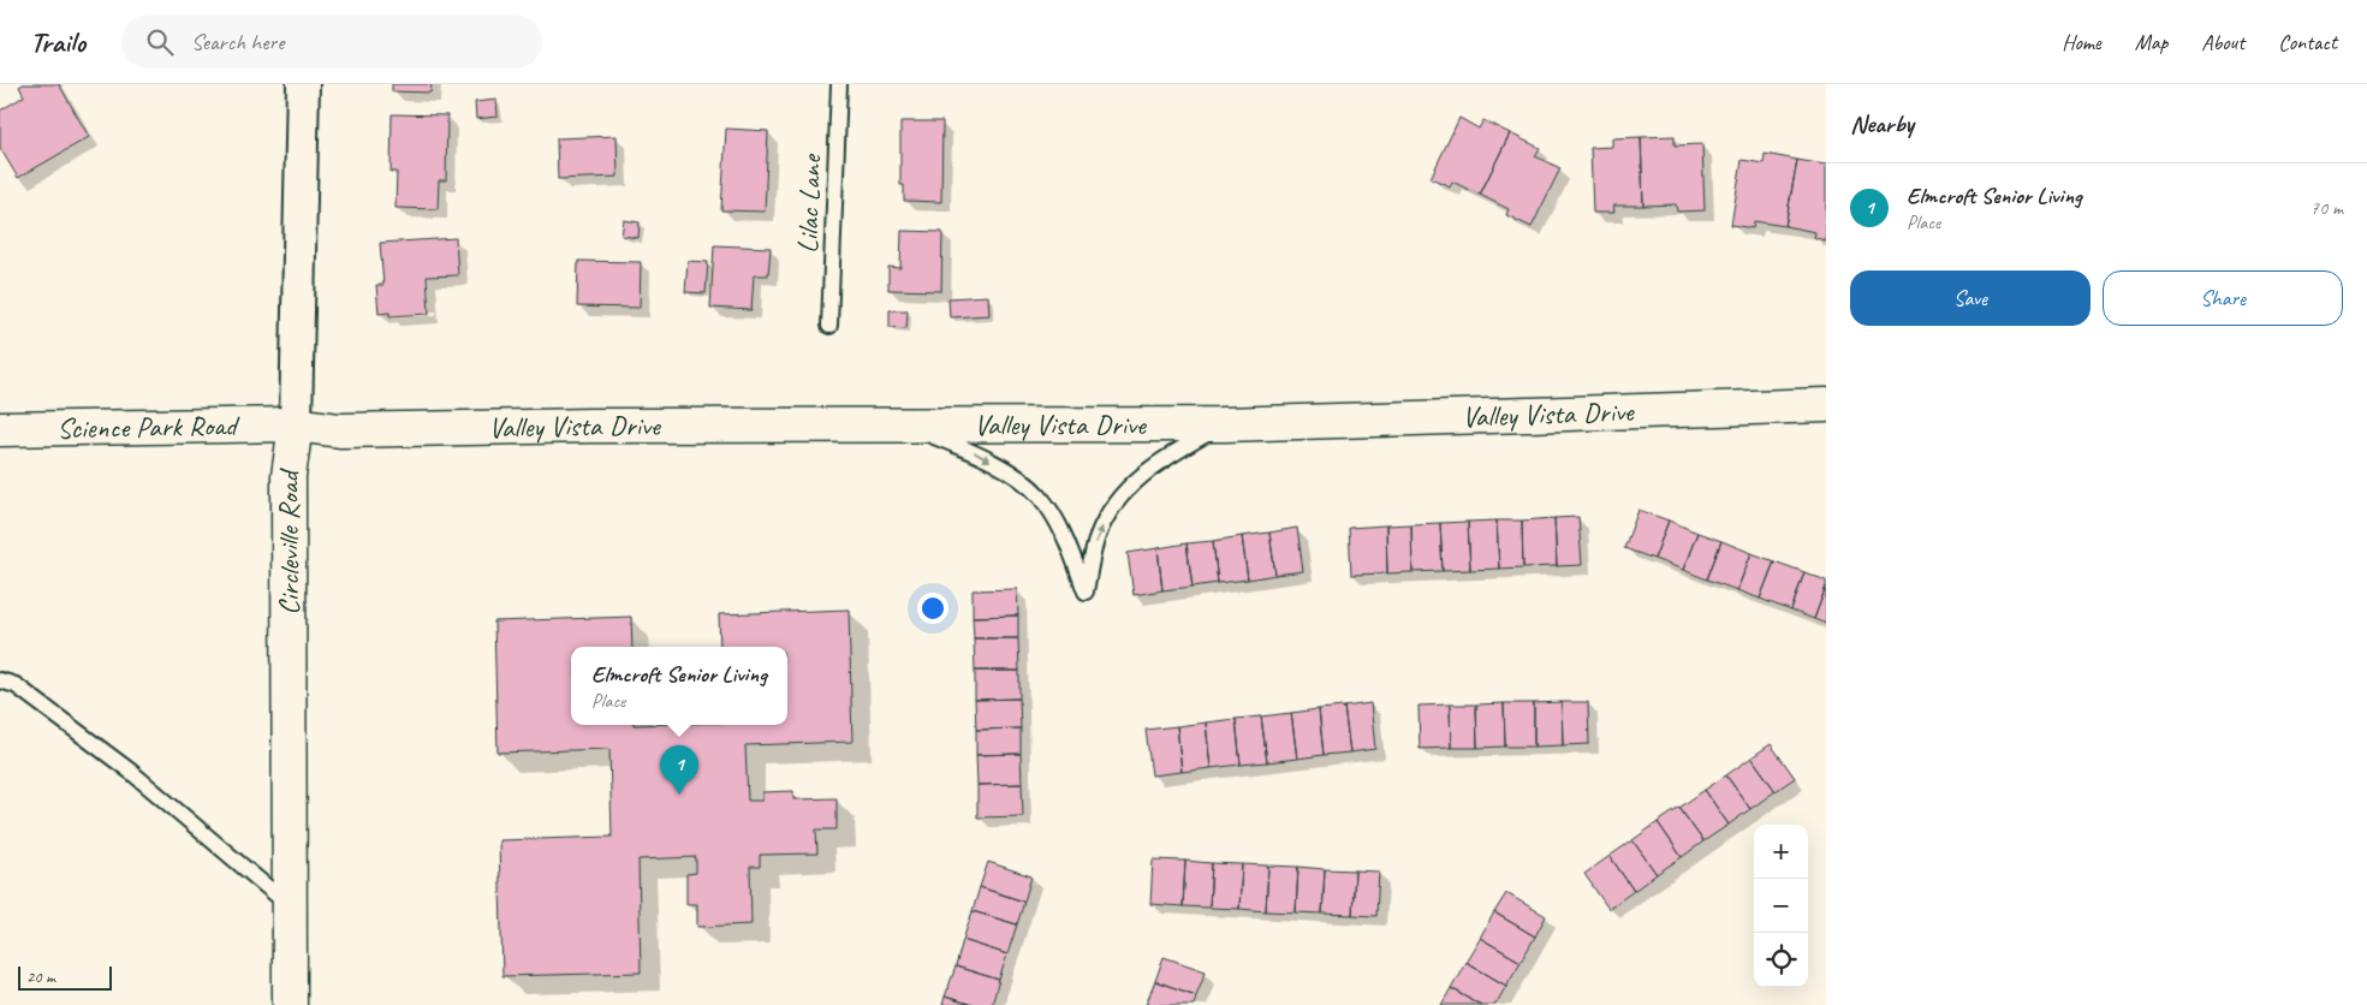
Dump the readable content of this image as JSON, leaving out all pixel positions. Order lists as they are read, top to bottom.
{
  "streets": {
    "main road": ["Valley Vista Drive", "Science Park Road", "Circleville Road"],
    "lane": ["Lilac Lane"]
  },
  "crossings": [
    ["Valley Vista Drive", "Science Park Road"],
    ["Valley Vista Drive", "Circleville Road"],
    ["Science Park Road", "Circleville Road"]
  ],
  "scale_bar": "20 m",
  "page": {
    "header": "Trailo",
    "search": "Search here",
    "nav": [
      "Home",
      "Map",
      "About",
      "Contact"
    ],
    "heading": "Nearby",
    "list": [
      {
        "mark": "1",
        "name": "Elmcroft Senior Living",
        "note": "Place",
        "value": "70 m"
      }
    ],
    "buttons": ["Save", "Share"],
    "popup": ["Elmcroft Senior Living", "Place"],
    "pins": "1",
    "map_buttons": ["+", "−"],
    "scale": "20 m"
  }
}
